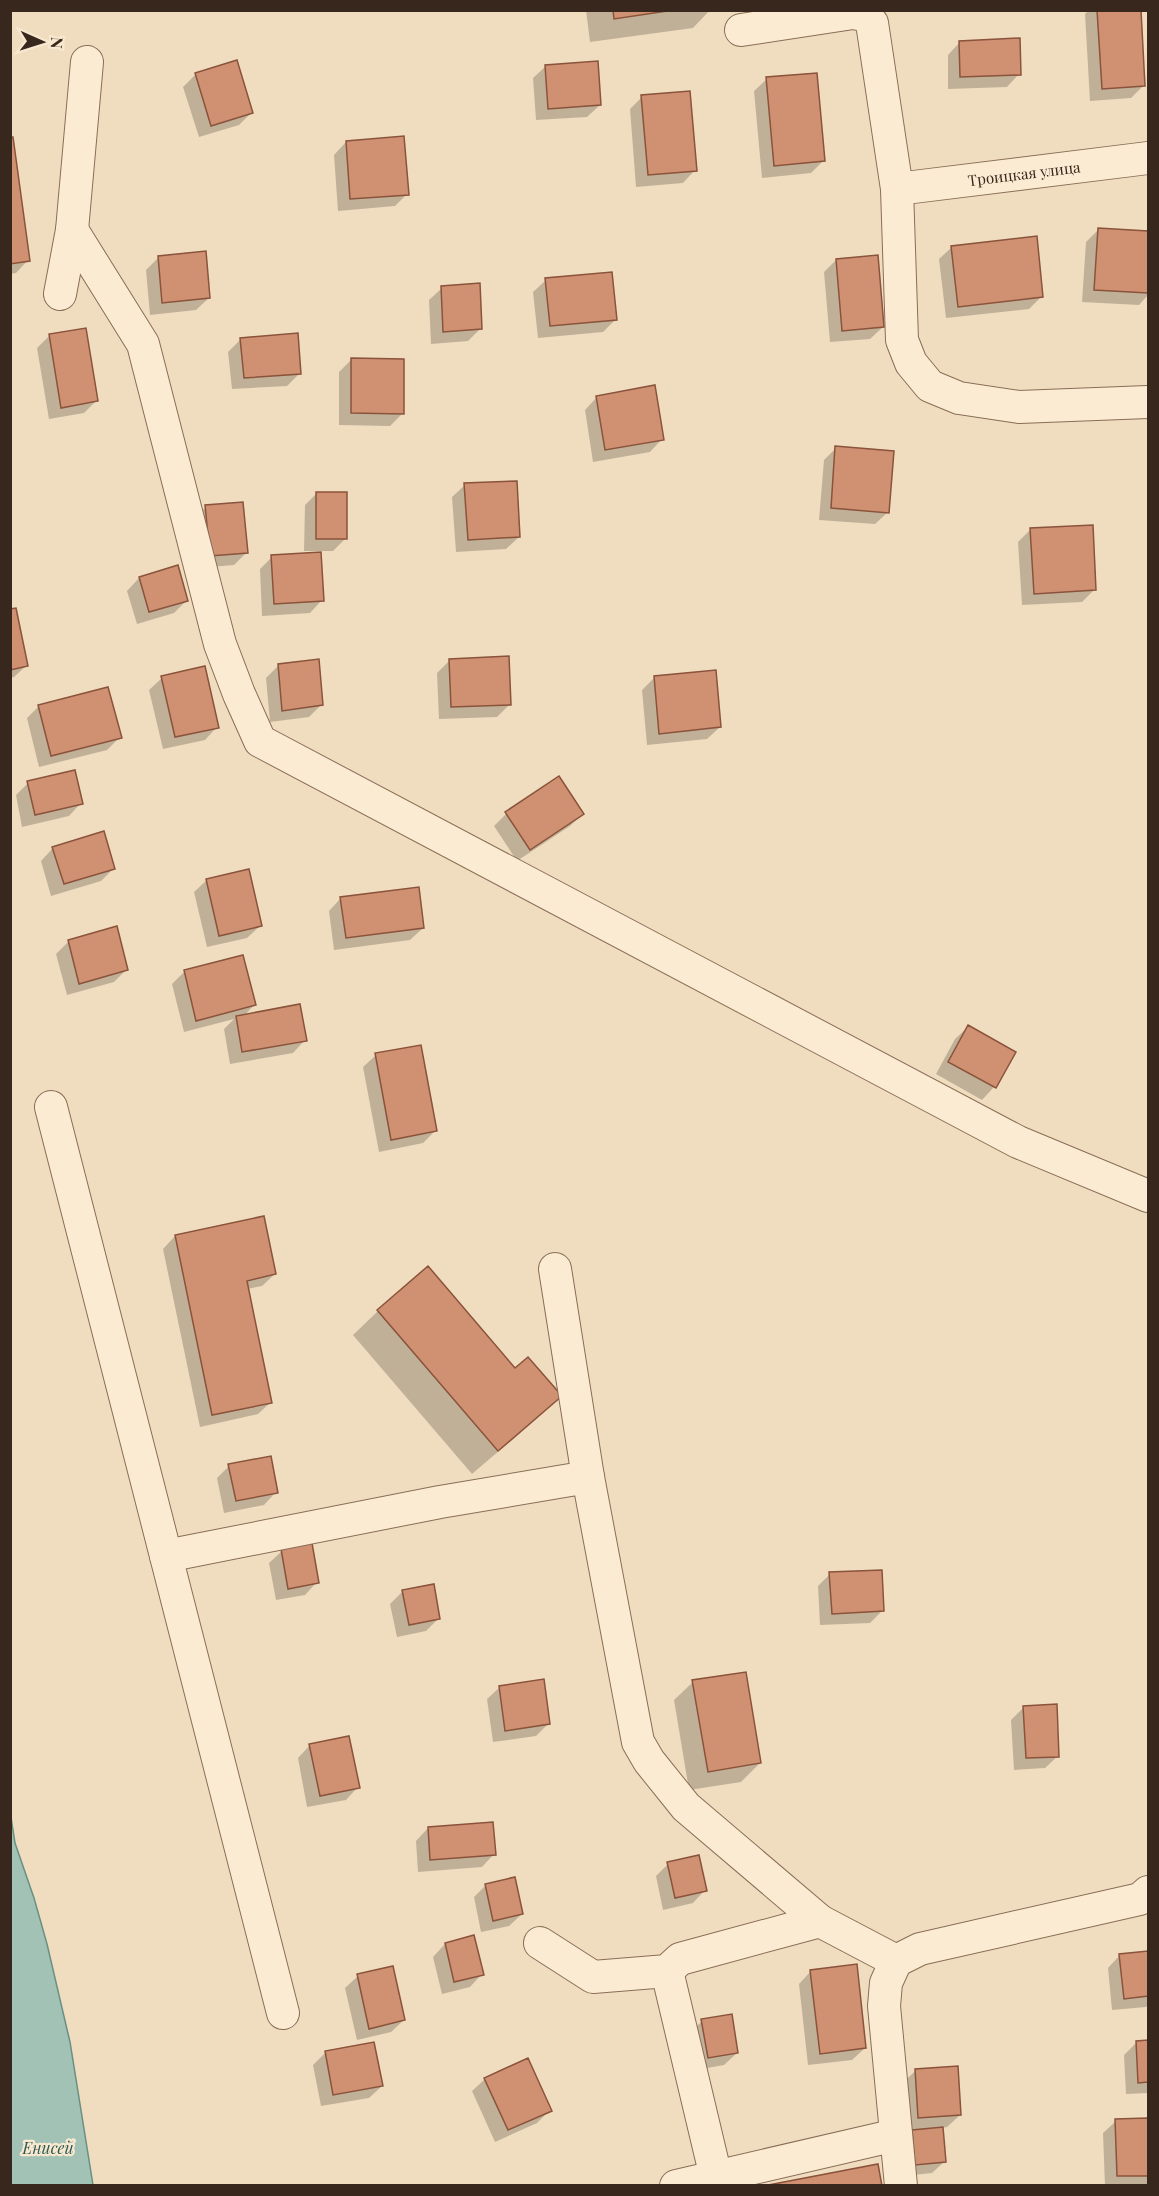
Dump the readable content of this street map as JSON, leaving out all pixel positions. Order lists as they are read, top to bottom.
{
  "streets": {
    "street": ["Троицкая улица"]
  },
  "water": ["Енисей"],
  "north": "right"
}
